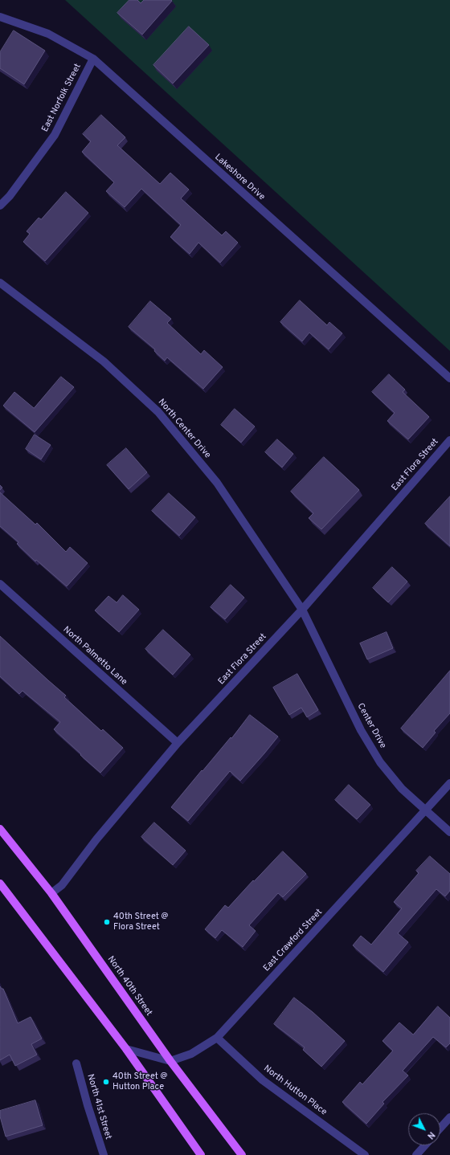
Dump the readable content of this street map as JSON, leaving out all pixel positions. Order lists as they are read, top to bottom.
{
  "streets": {
    "main road": ["North 40th Street"],
    "street": [
      "East Norfolk Street",
      "Lakeshore Drive",
      "North Center Drive",
      "East Flora Street",
      "North Palmetto Lane",
      "Center Drive",
      "East Crawford Street",
      "North Hutton Place",
      "North 41st Street"
    ]
  },
  "crossings": [
    ["East Norfolk Street", "Lakeshore Drive"],
    ["North Center Drive", "East Flora Street"],
    ["North Center Drive", "Center Drive"],
    ["East Flora Street", "North Palmetto Lane"],
    ["East Flora Street", "Center Drive"],
    ["East Flora Street", "North 40th Street"],
    ["Center Drive", "East Crawford Street"],
    ["East Crawford Street", "North 40th Street"],
    ["East Crawford Street", "North Hutton Place"]
  ],
  "places": ["40th Street @ Flora Street", "40th Street @ Hutton Place"],
  "north": "bottom right"
}
